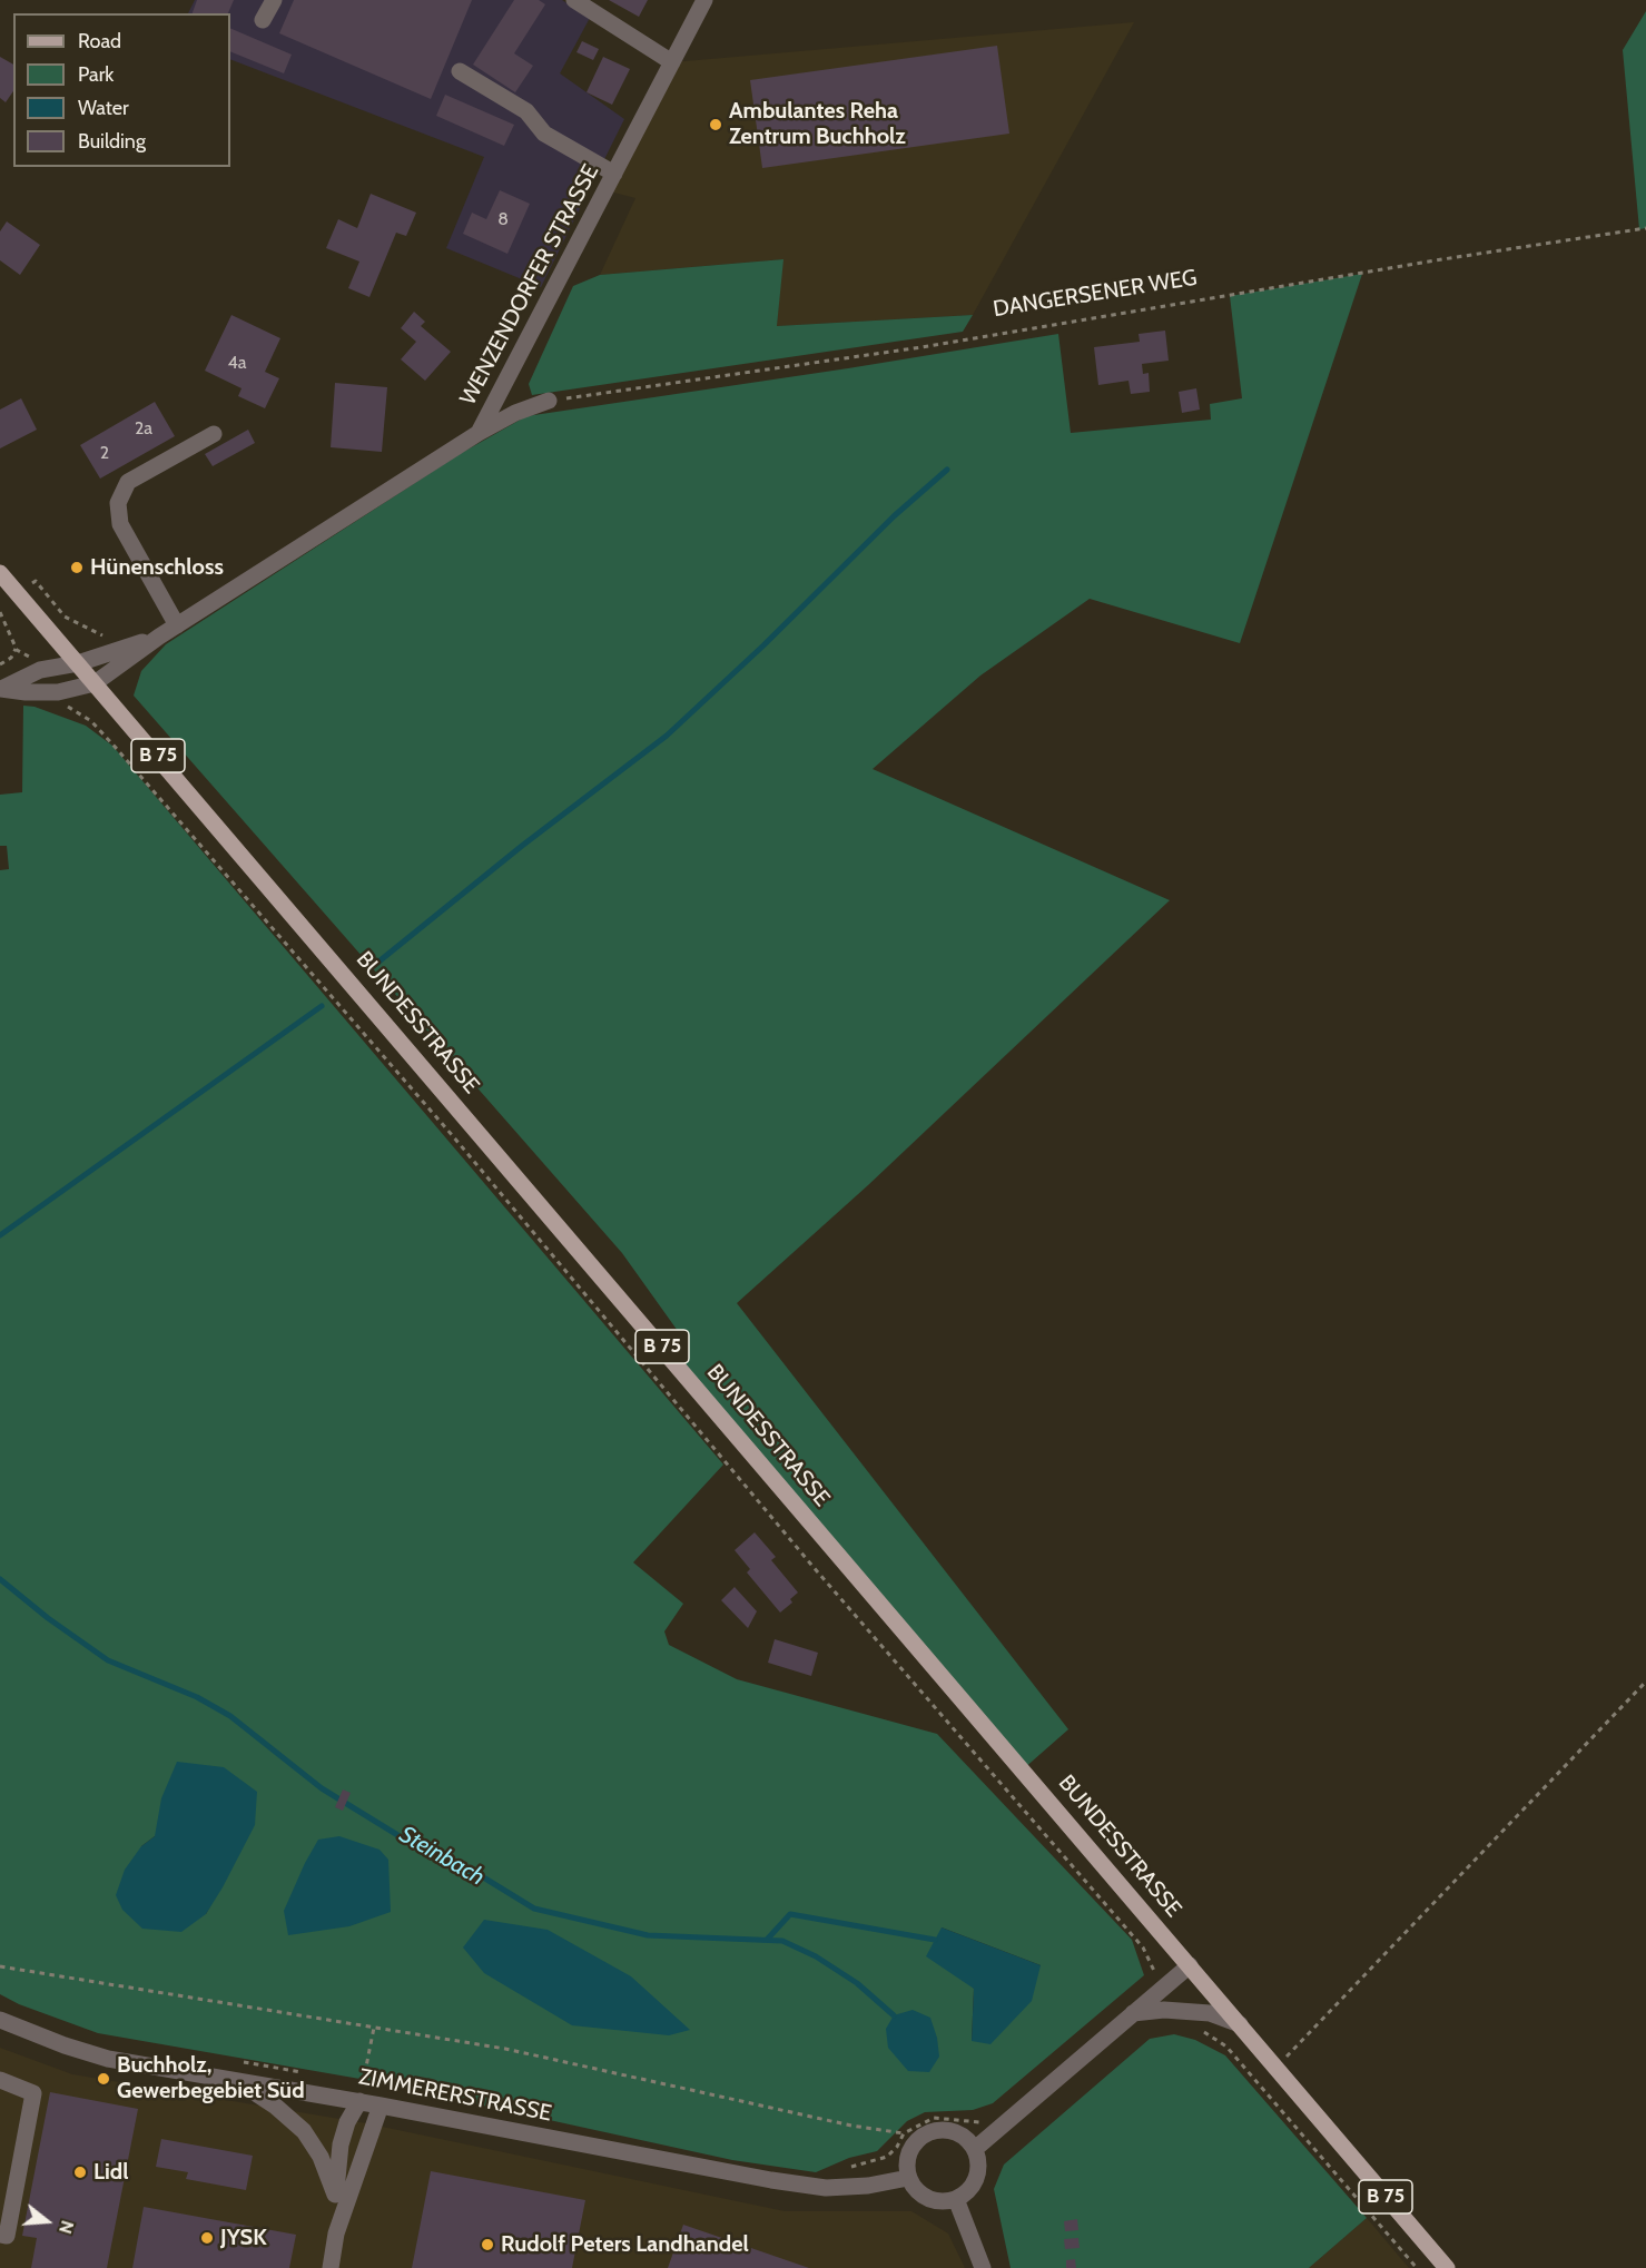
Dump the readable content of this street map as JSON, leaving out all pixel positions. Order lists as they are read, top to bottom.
{
  "streets": {
    "main road": ["B 75", "BUNDESSTRASSE"],
    "street": ["WENZENDORFER STRASSE", "ZIMMERERSTRASSE"],
    "path": ["DANGERSENER WEG"]
  },
  "crossings": [
    ["WENZENDORFER STRASSE", "BUNDESSTRASSE"]
  ],
  "water": ["Steinbach"],
  "places": [
    "Ambulantes Reha Zentrum Buchholz",
    "Hünenschloss",
    "Buchholz, Gewerbegebiet Süd",
    "Lidl",
    "JYSK",
    "Rudolf Peters Landhandel"
  ],
  "house_numbers": [
    "8",
    "4a",
    "2a",
    "2"
  ],
  "legend": [
    "Road",
    "Park",
    "Water",
    "Building"
  ],
  "north": "right"
}
